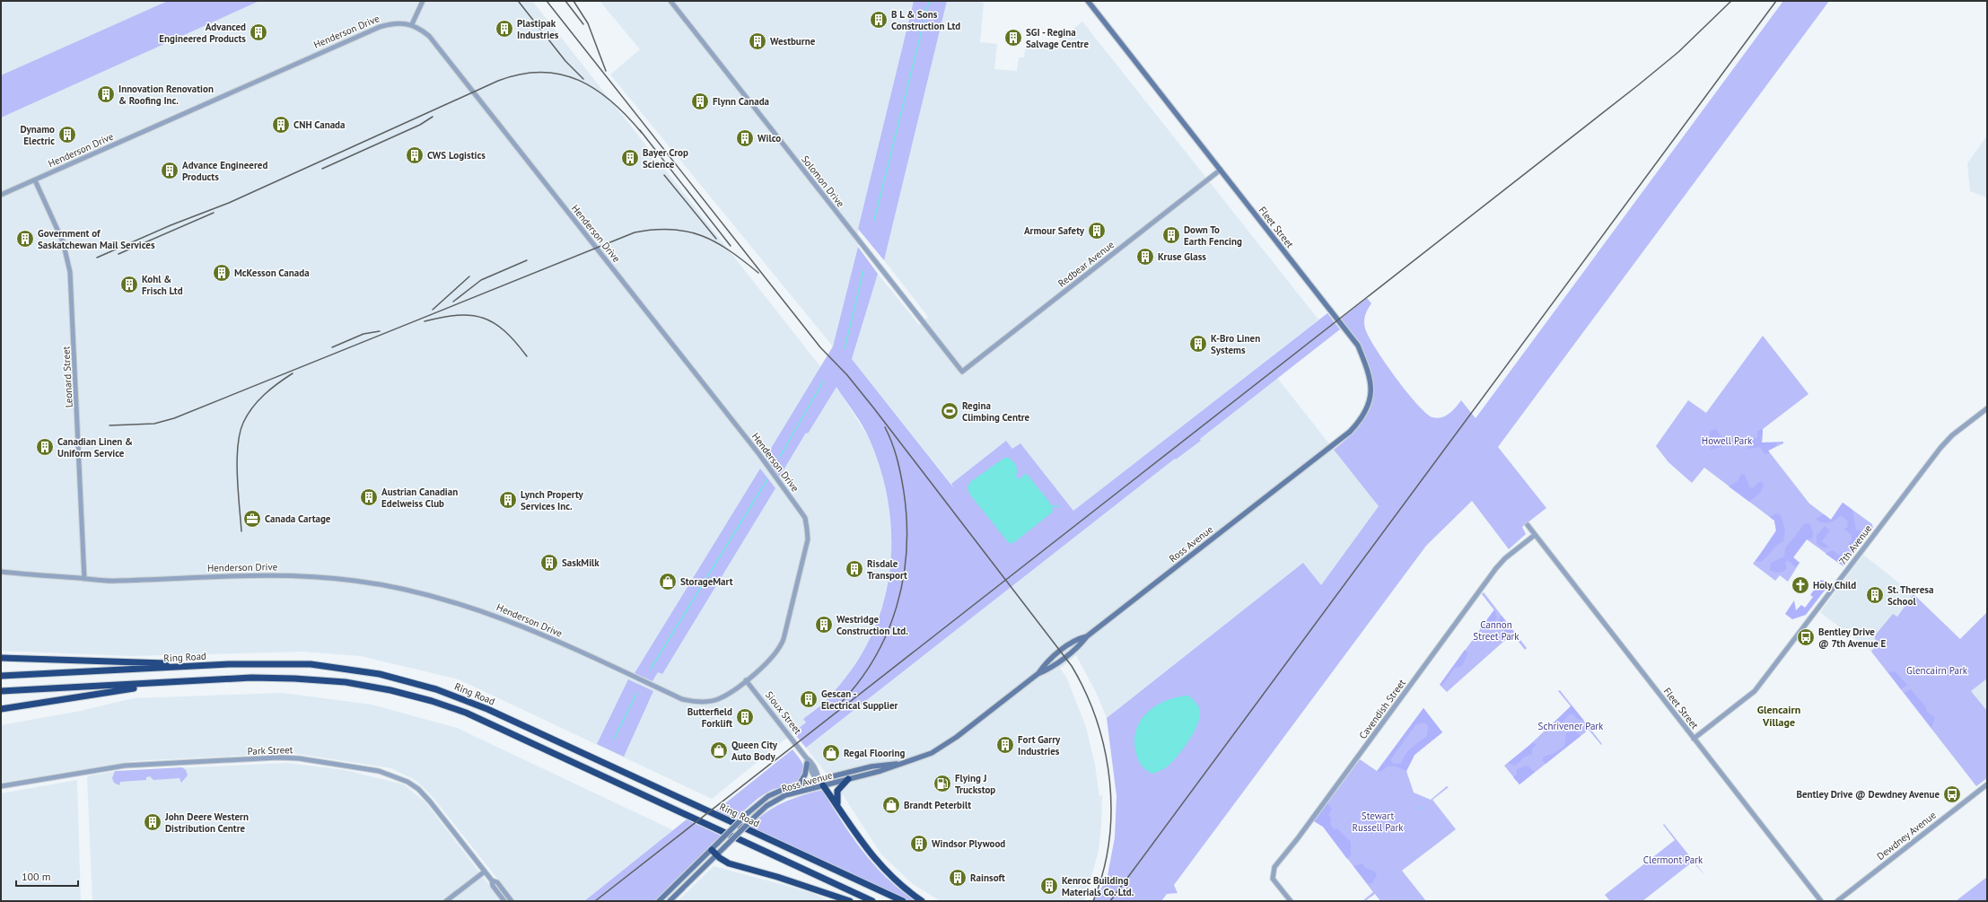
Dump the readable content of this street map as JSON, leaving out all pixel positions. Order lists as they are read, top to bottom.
{
  "streets": {
    "highway": ["Ring Road"],
    "main road": ["Fleet Street", "Ross Avenue"],
    "street": [
      "Henderson Drive",
      "Solomon Drive",
      "Redbear Avenue",
      "Leonard Street",
      "7th Avenue",
      "Cavendish Street",
      "Sioux Street",
      "Park Street",
      "Dewdney Avenue"
    ]
  },
  "crossings": [
    ["Henderson Drive", "Leonard Street"],
    ["Henderson Drive", "Sioux Street"],
    ["Solomon Drive", "Redbear Avenue"],
    ["Fleet Street", "Redbear Avenue"],
    ["Fleet Street", "Ross Avenue"],
    ["Fleet Street", "7th Avenue"],
    ["Fleet Street", "Cavendish Street"],
    ["Ross Avenue", "Sioux Street"]
  ],
  "districts": ["Glencairn Village"],
  "parks": [
    "Howell Park",
    "Cannon Street Park",
    "Glencairn Park",
    "Schrivener Park",
    "Stewart Russell Park",
    "Clermont Park"
  ],
  "places": {
    "building": [
      "B L & Sons Construction Ltd",
      "Plastipak Industries",
      "Advanced Engineered Products",
      "SGI - Regina Salvage Centre",
      "Westburne",
      "Innovation Renovation & Roofing Inc.",
      "Flynn Canada",
      "CNH Canada",
      "Dynamo Electric",
      "Wilco",
      "CWS Logistics",
      "Bayer Crop Science",
      "Advance Engineered Products",
      "Armour Safety",
      "Down To Earth Fencing",
      "Government of Saskatchewan Mail Services",
      "Kruse Glass",
      "McKesson Canada",
      "Kohl & Frisch Ltd",
      "K-Bro Linen Systems",
      "Canadian Linen & Uniform Service",
      "Austrian Canadian Edelweiss Club",
      "Lynch Property Services Inc.",
      "SaskMilk",
      "Risdale Transport",
      "St. Theresa School",
      "Westridge Construction Ltd.",
      "Gescan - Electrical Supplier",
      "Butterfield Forklift",
      "Fort Garry Industries",
      "John Deere Western Distribution Centre",
      "Windsor Plywood",
      "Rainsoft",
      "Kenroc Building Materials Co. Ltd."
    ],
    "sports": ["Regina Climbing Centre"],
    "office": ["Canada Cartage"],
    "shop": [
      "StorageMart",
      "Queen City Auto Body",
      "Regal Flooring",
      "Brandt Peterbilt"
    ],
    "church": ["Holy Child"],
    "bus stop": ["Bentley Drive @ 7th Avenue E", "Bentley Drive @ Dewdney Avenue"],
    "fuel station": ["Flying J Truckstop"]
  },
  "scale_bar": "100 m"
}
